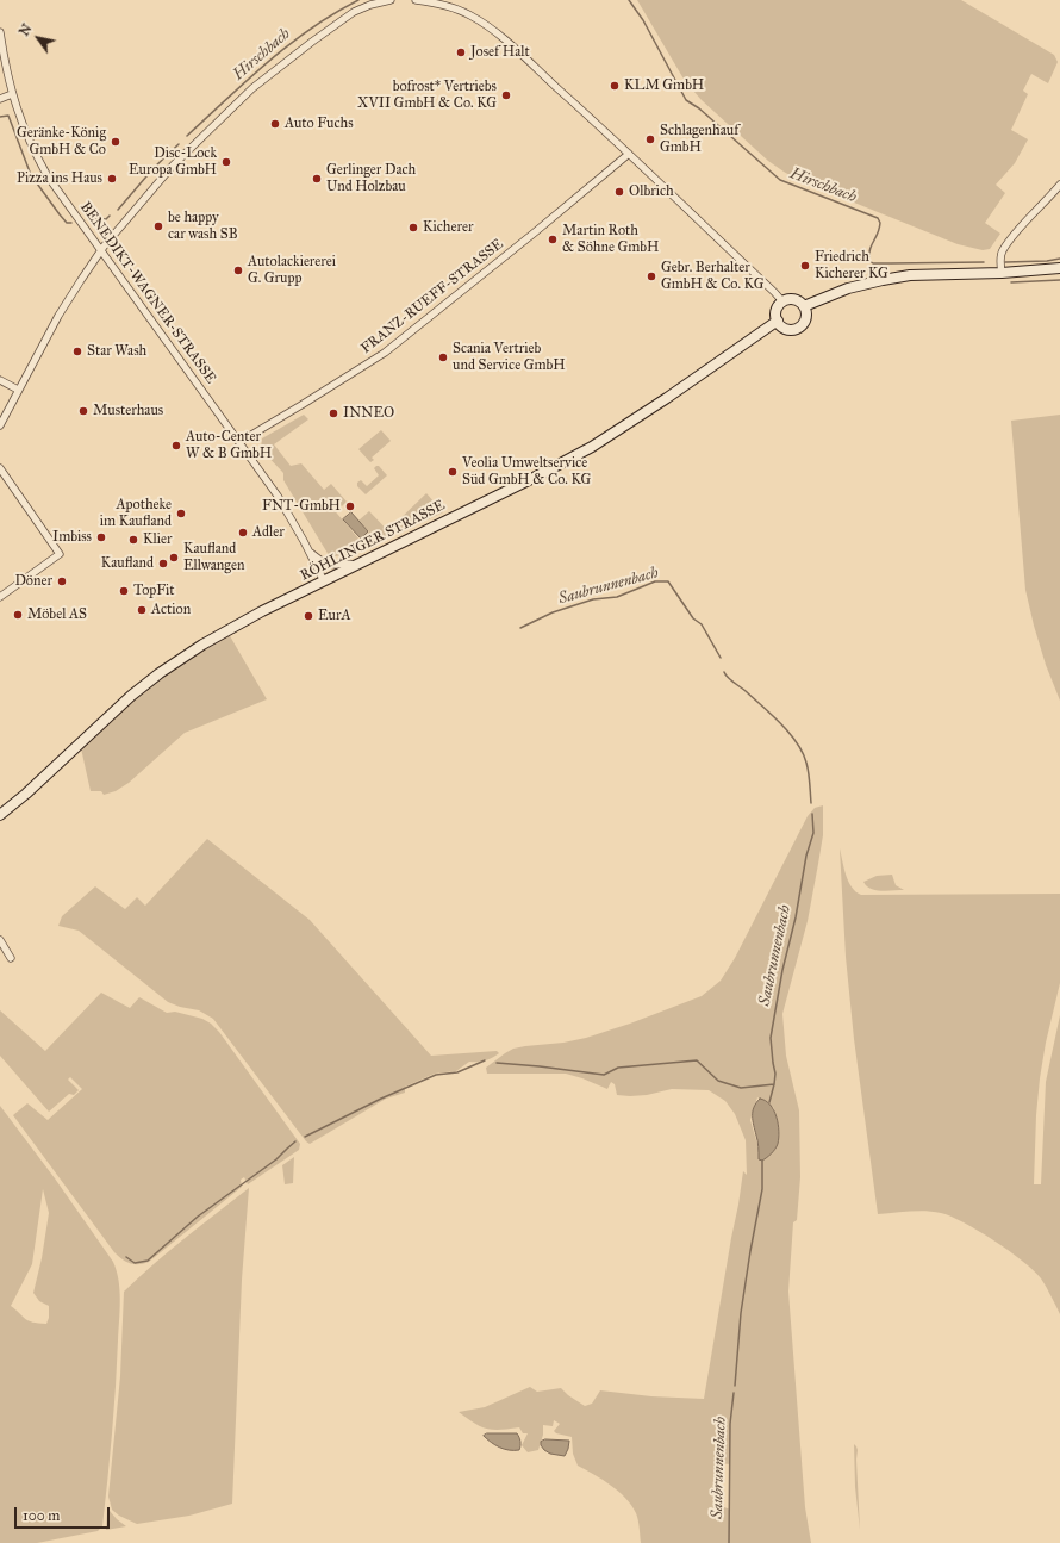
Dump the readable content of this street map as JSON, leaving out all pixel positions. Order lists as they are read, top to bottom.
{
  "streets": {
    "street": ["BENEDIKT-WAGNER-STRASSE", "FRANZ-RUEFF-STRASSE", "RÖHLINGER STRASSE"]
  },
  "crossings": [
    ["BENEDIKT-WAGNER-STRASSE", "FRANZ-RUEFF-STRASSE"],
    ["BENEDIKT-WAGNER-STRASSE", "RÖHLINGER STRASSE"]
  ],
  "water": ["Hirschbach", "Saubrunnenbach"],
  "places": [
    "Josef Halt",
    "KLM GmbH",
    "bofrost* Vertriebs XVII GmbH & Co. KG",
    "Auto Fuchs",
    "Schlagenhauf GmbH",
    "Geränke-König GmbH & Co",
    "Disc-Lock Europa GmbH",
    "Pizza ins Haus",
    "Gerlinger Dach Und Holzbau",
    "Olbrich",
    "be happy car wash SB",
    "Kicherer",
    "Martin Roth & Söhne GmbH",
    "Friedrich Kicherer KG",
    "Autolackiererei G. Grupp",
    "Gebr. Berhalter GmbH & Co. KG",
    "Star Wash",
    "Scania Vertrieb und Service GmbH",
    "Musterhaus",
    "INNEO",
    "Auto-Center W & B GmbH",
    "Veolia Umweltservice Süd GmbH & Co. KG",
    "FNT-GmbH",
    "Apotheke im Kaufland",
    "Adler",
    "Imbiss",
    "Klier",
    "Kaufland Ellwangen",
    "Kaufland",
    "Döner",
    "TopFit",
    "Action",
    "Möbel AS",
    "EurA"
  ],
  "scale_bar": "100 m",
  "north": "top left"
}
